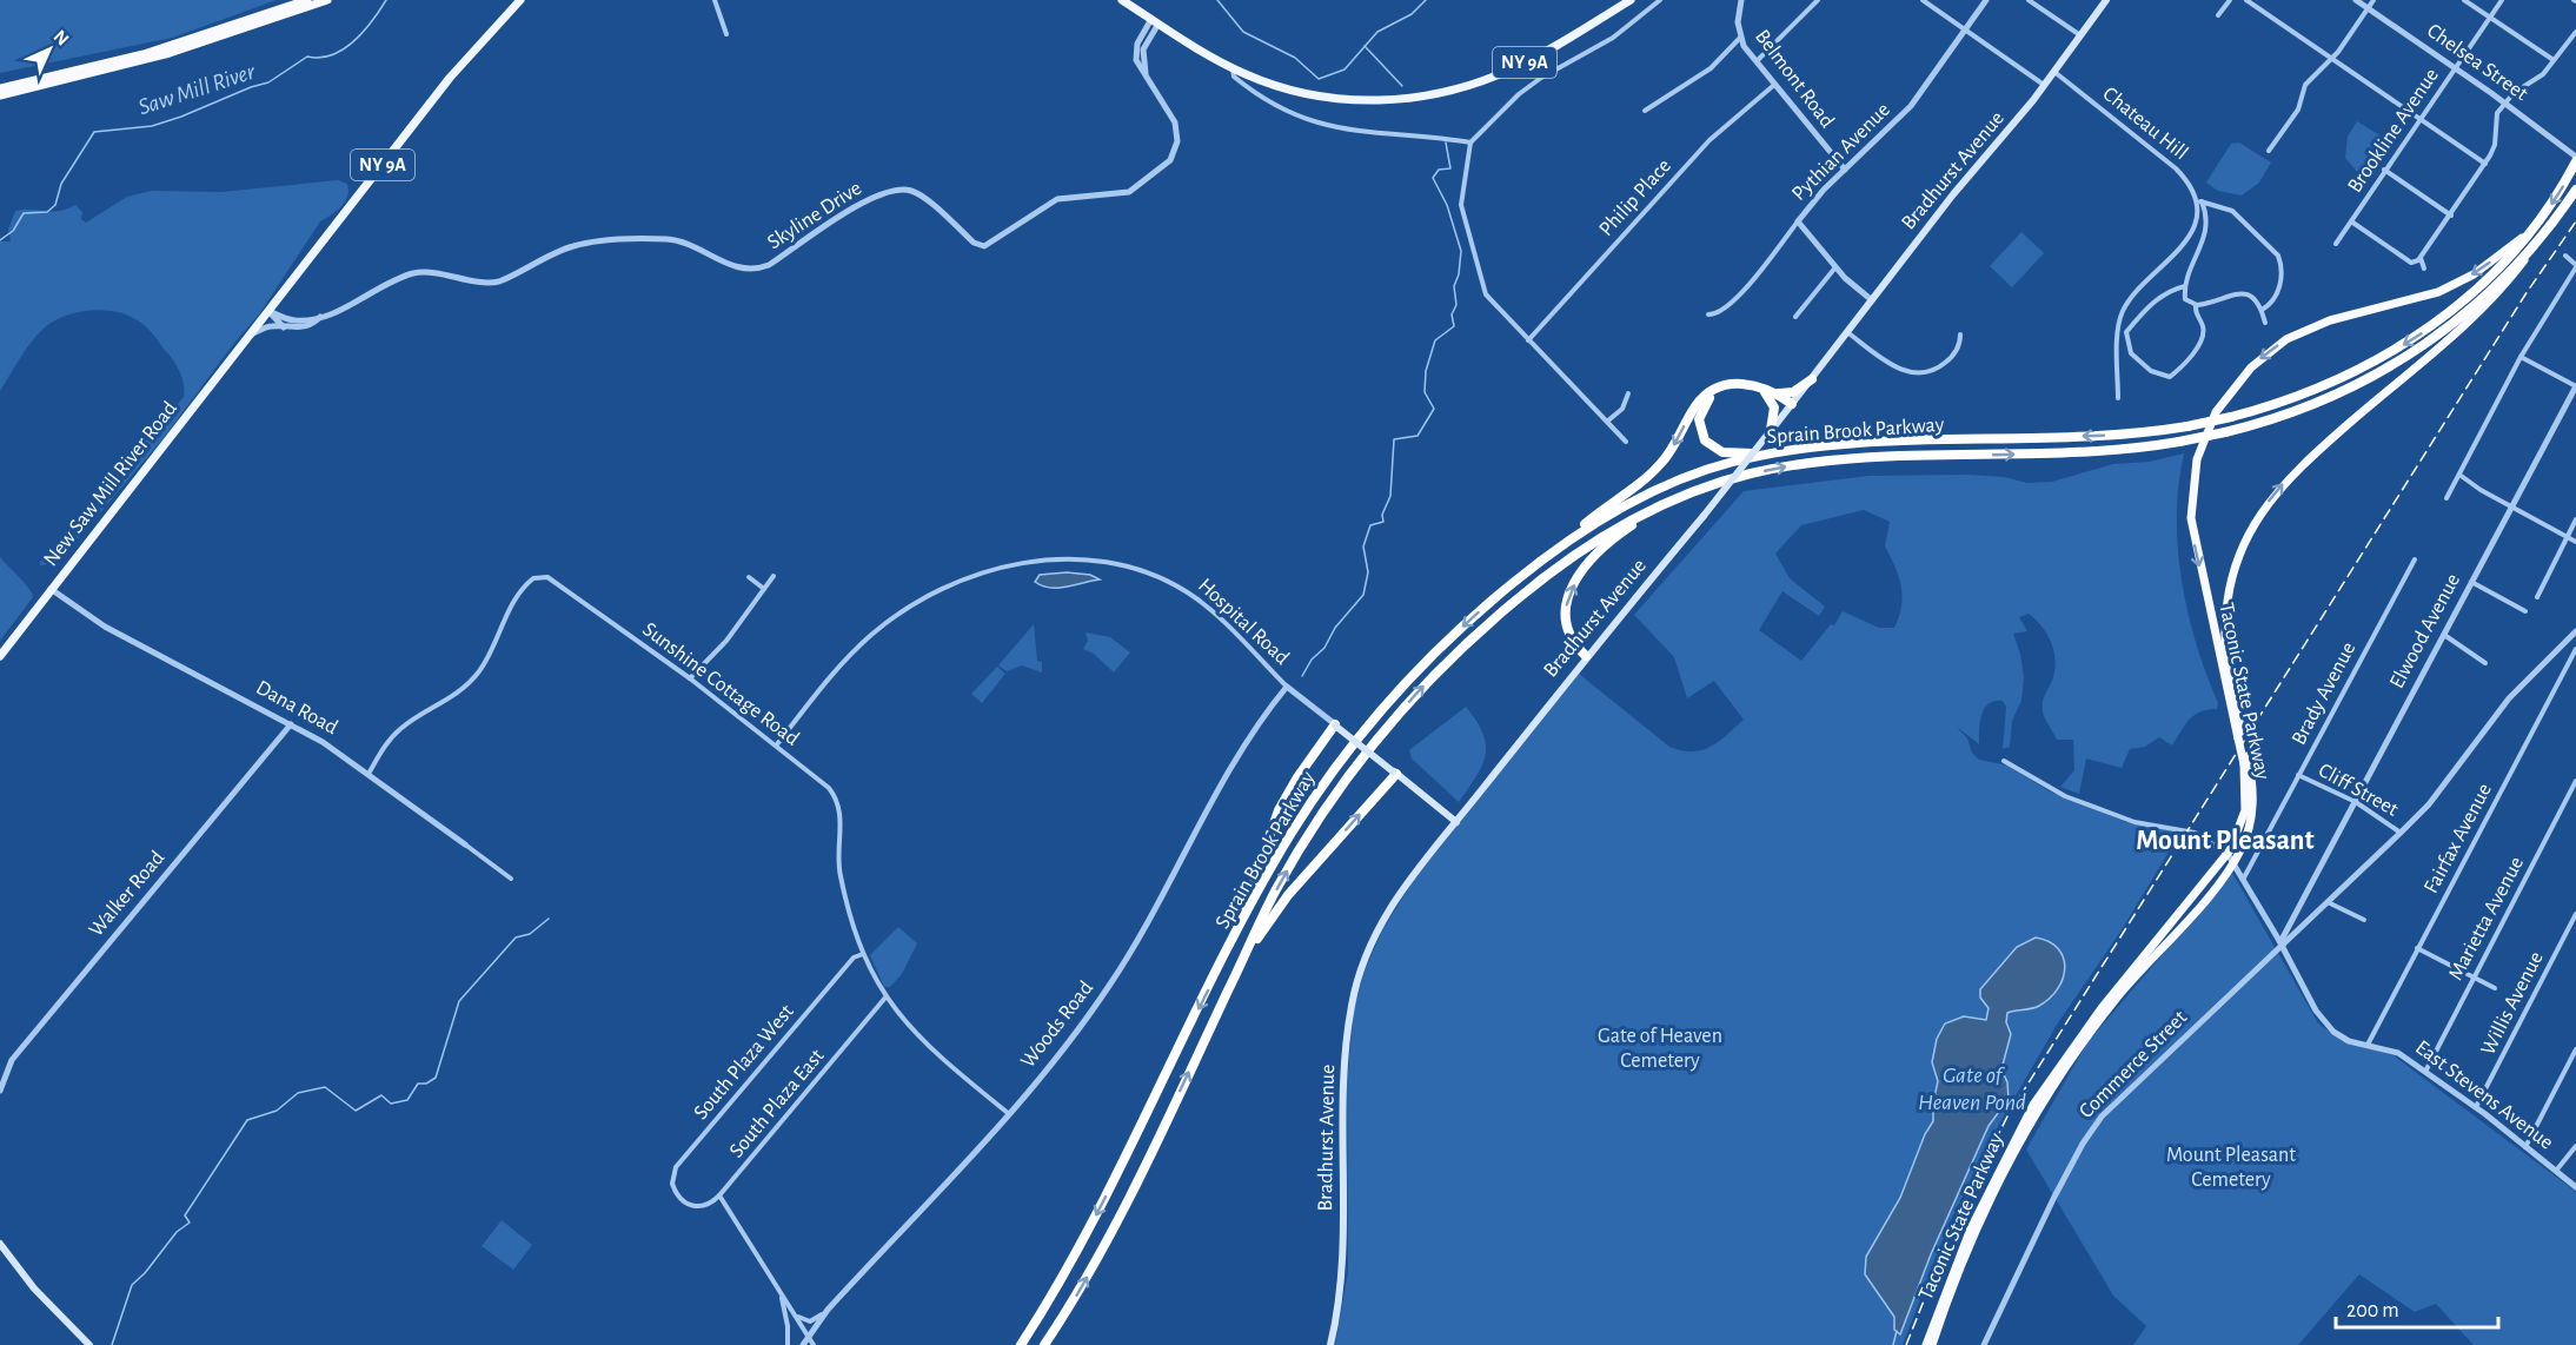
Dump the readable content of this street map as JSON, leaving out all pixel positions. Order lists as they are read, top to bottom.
{
  "streets": {
    "highway": ["Sprain Brook Parkway", "Taconic State Parkway"],
    "main road": [
      "NY 9A",
      "Bradhurst Avenue",
      "New Saw Mill River Road",
      "Hospital Road"
    ],
    "street": [
      "Chelsea Street",
      "Belmont Road",
      "Chateau Hill",
      "Brookline Avenue",
      "Pythian Avenue",
      "Philip Place",
      "Skyline Drive",
      "Elwood Avenue",
      "Sunshine Cottage Road",
      "Brady Avenue",
      "Dana Road",
      "Cliff Street",
      "Fairfax Avenue",
      "Walker Road",
      "Marietta Avenue",
      "Willis Avenue",
      "Woods Road",
      "South Plaza West",
      "Commerce Street",
      "East Stevens Avenue",
      "South Plaza East"
    ]
  },
  "crossings": [
    ["NY 9A", "Skyline Drive"],
    ["NY 9A", "New Saw Mill River Road"],
    ["Chelsea Street", "Brookline Avenue"],
    ["Belmont Road", "Pythian Avenue"],
    ["Belmont Road", "Philip Place"],
    ["Chateau Hill", "Bradhurst Avenue"],
    ["Bradhurst Avenue", "Hospital Road"],
    ["Skyline Drive", "New Saw Mill River Road"],
    ["Sprain Brook Parkway", "Taconic State Parkway"],
    ["New Saw Mill River Road", "Dana Road"],
    ["Hospital Road", "Sunshine Cottage Road"],
    ["Hospital Road", "Woods Road"],
    ["Elwood Avenue", "Cliff Street"],
    ["Elwood Avenue", "Commerce Street"],
    ["Sunshine Cottage Road", "Dana Road"],
    ["Sunshine Cottage Road", "Woods Road"],
    ["Sunshine Cottage Road", "South Plaza West"],
    ["Sunshine Cottage Road", "South Plaza East"],
    ["Taconic State Parkway", "East Stevens Avenue"],
    ["Brady Avenue", "Cliff Street"],
    ["Brady Avenue", "East Stevens Avenue"],
    ["Dana Road", "Walker Road"],
    ["Cliff Street", "Commerce Street"],
    ["Fairfax Avenue", "East Stevens Avenue"],
    ["Marietta Avenue", "East Stevens Avenue"],
    ["Willis Avenue", "East Stevens Avenue"],
    ["South Plaza West", "South Plaza East"],
    ["Commerce Street", "East Stevens Avenue"]
  ],
  "districts": ["Mount Pleasant"],
  "water": ["Saw Mill River", "Gate of Heaven Pond"],
  "parks": ["Gate of Heaven Cemetery", "Mount Pleasant Cemetery"],
  "scale_bar": "200 m",
  "north": "top right"
}
